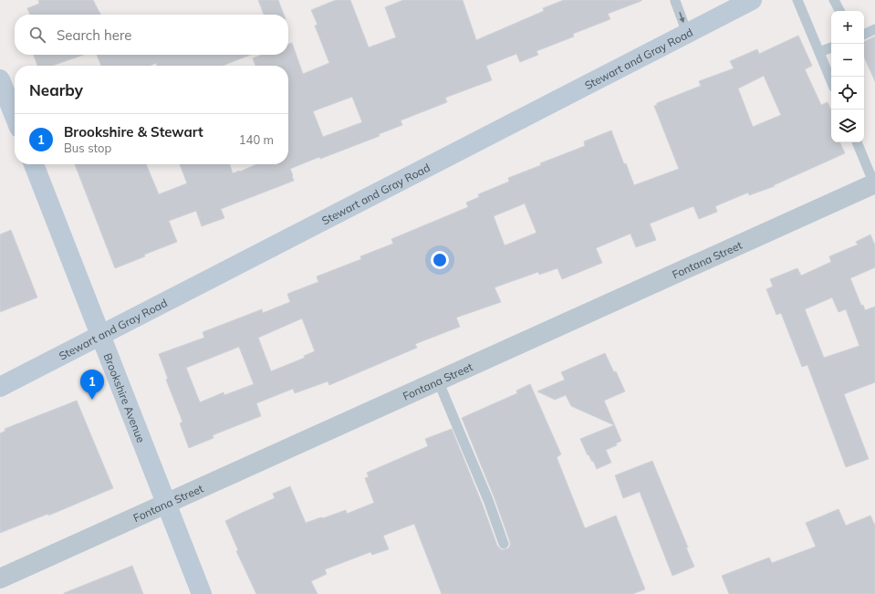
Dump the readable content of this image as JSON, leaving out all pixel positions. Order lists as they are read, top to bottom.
{
  "streets": {
    "main road": ["Stewart and Gray Road", "Brookshire Avenue"],
    "street": ["Fontana Street"]
  },
  "crossings": [
    ["Stewart and Gray Road", "Brookshire Avenue"],
    ["Fontana Street", "Brookshire Avenue"]
  ],
  "page": {
    "map_buttons": ["+", "−"],
    "search": "Search here",
    "heading": "Nearby",
    "list": [
      {
        "mark": "1",
        "name": "Brookshire & Stewart",
        "note": "Bus stop",
        "value": "140 m"
      }
    ],
    "pins": "1"
  }
}
